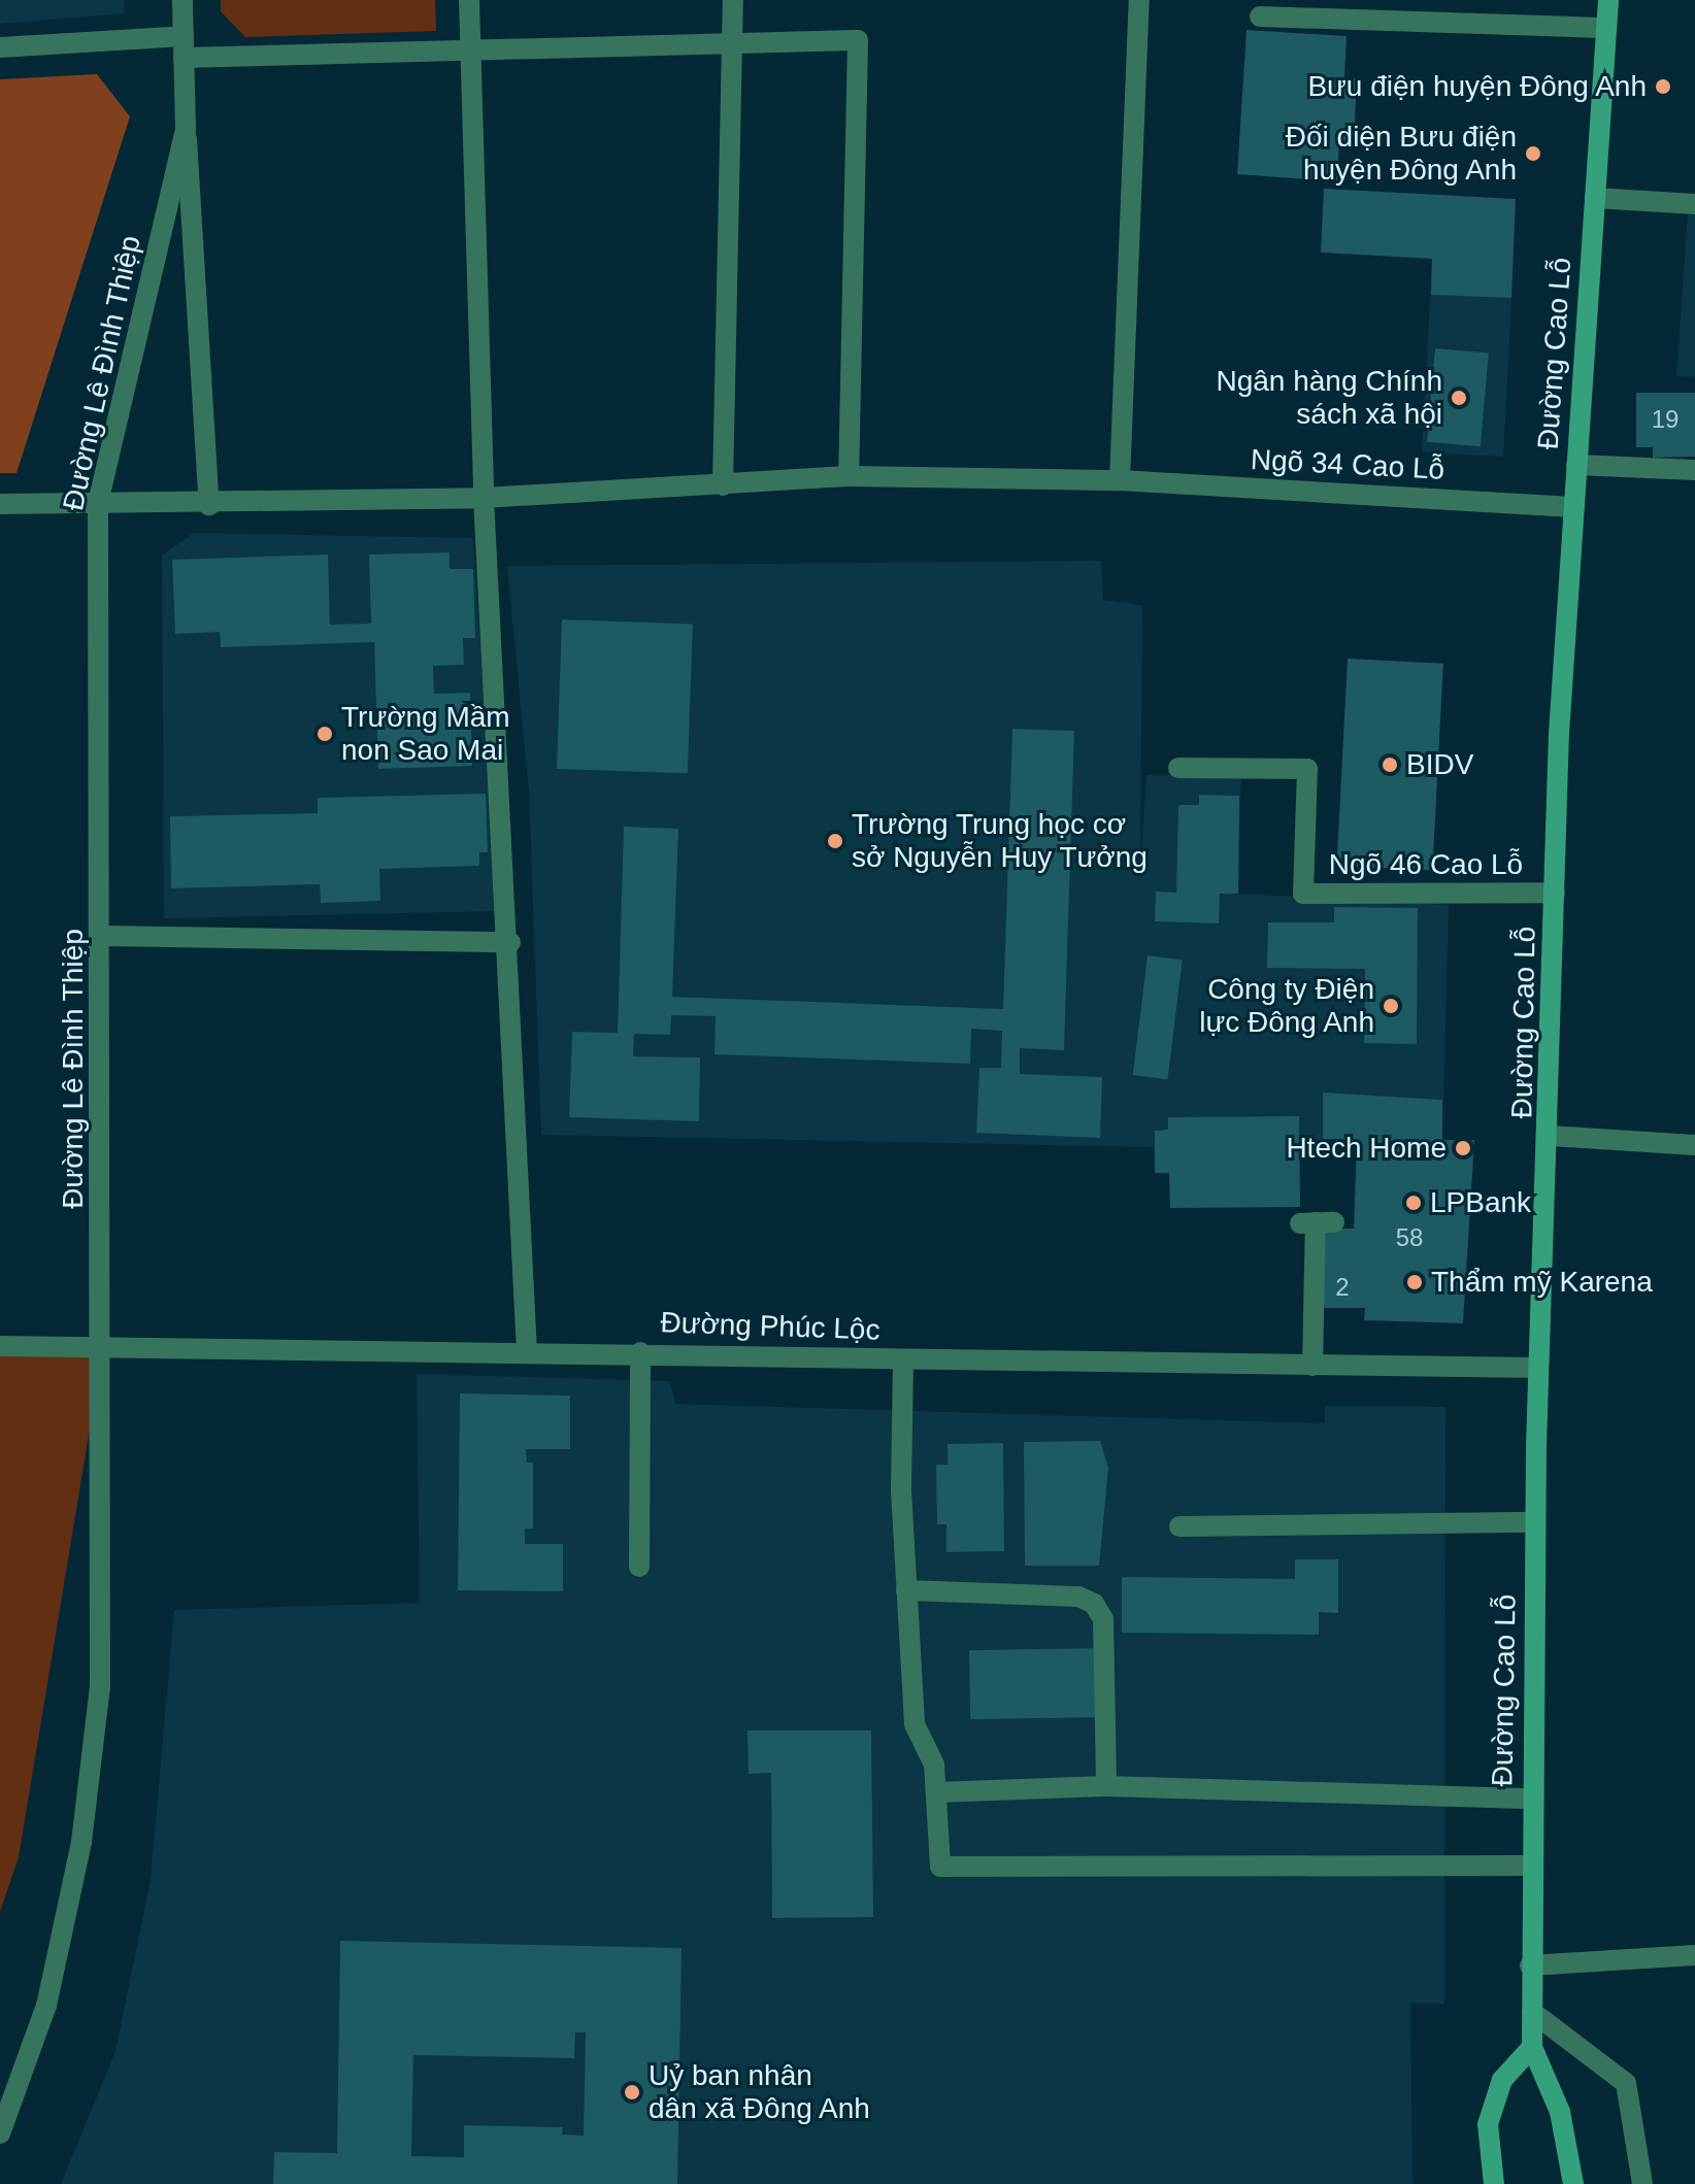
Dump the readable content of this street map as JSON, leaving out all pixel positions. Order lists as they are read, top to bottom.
{
  "streets": {
    "main road": ["Đường Cao Lỗ"],
    "street": [
      "Đường Lê Đình Thiệp",
      "Ngõ 34 Cao Lỗ",
      "Ngõ 46 Cao Lỗ",
      "Đường Phúc Lộc"
    ]
  },
  "crossings": [
    ["Đường Cao Lỗ", "Ngõ 34 Cao Lỗ"],
    ["Đường Cao Lỗ", "Ngõ 46 Cao Lỗ"],
    ["Đường Cao Lỗ", "Đường Phúc Lộc"],
    ["Đường Lê Đình Thiệp", "Ngõ 34 Cao Lỗ"],
    ["Đường Lê Đình Thiệp", "Đường Phúc Lộc"]
  ],
  "places": [
    "Bưu điện huyện Đông Anh",
    "Đối diện Bưu điện huyện Đông Anh",
    "Ngân hàng Chính sách xã hội",
    "Trường Mầm non Sao Mai",
    "BIDV",
    "Trường Trung học cơ sở Nguyễn Huy Tưởng",
    "Công ty Điện lực Đông Anh",
    "Htech Home",
    "LPBank",
    "Thẩm mỹ Karena",
    "Uỷ ban nhân dân xã Đông Anh"
  ],
  "house_numbers": ["19", "58", "2"]
}
